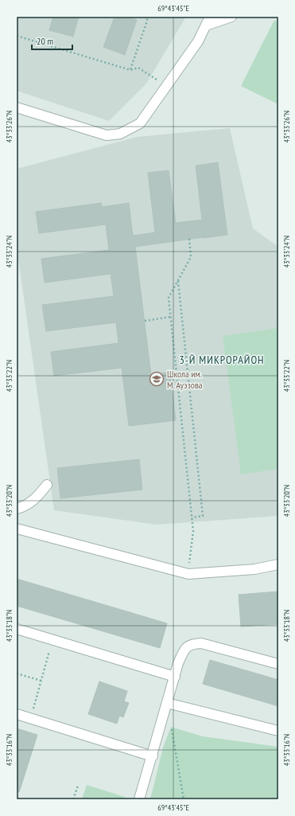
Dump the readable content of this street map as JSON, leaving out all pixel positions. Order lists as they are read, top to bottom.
{
  "districts": ["3-Й МИКРОРАЙОН"],
  "places": {
    "school or university": ["Школа им. М. Ауэзова"]
  },
  "scale_bar": "20 m",
  "coordinates": [
    "69°43'45\"E",
    "43°33'26\"N",
    "43°33'24\"N",
    "43°33'22\"N",
    "43°33'20\"N",
    "43°33'18\"N",
    "43°33'16\"N"
  ]
}
